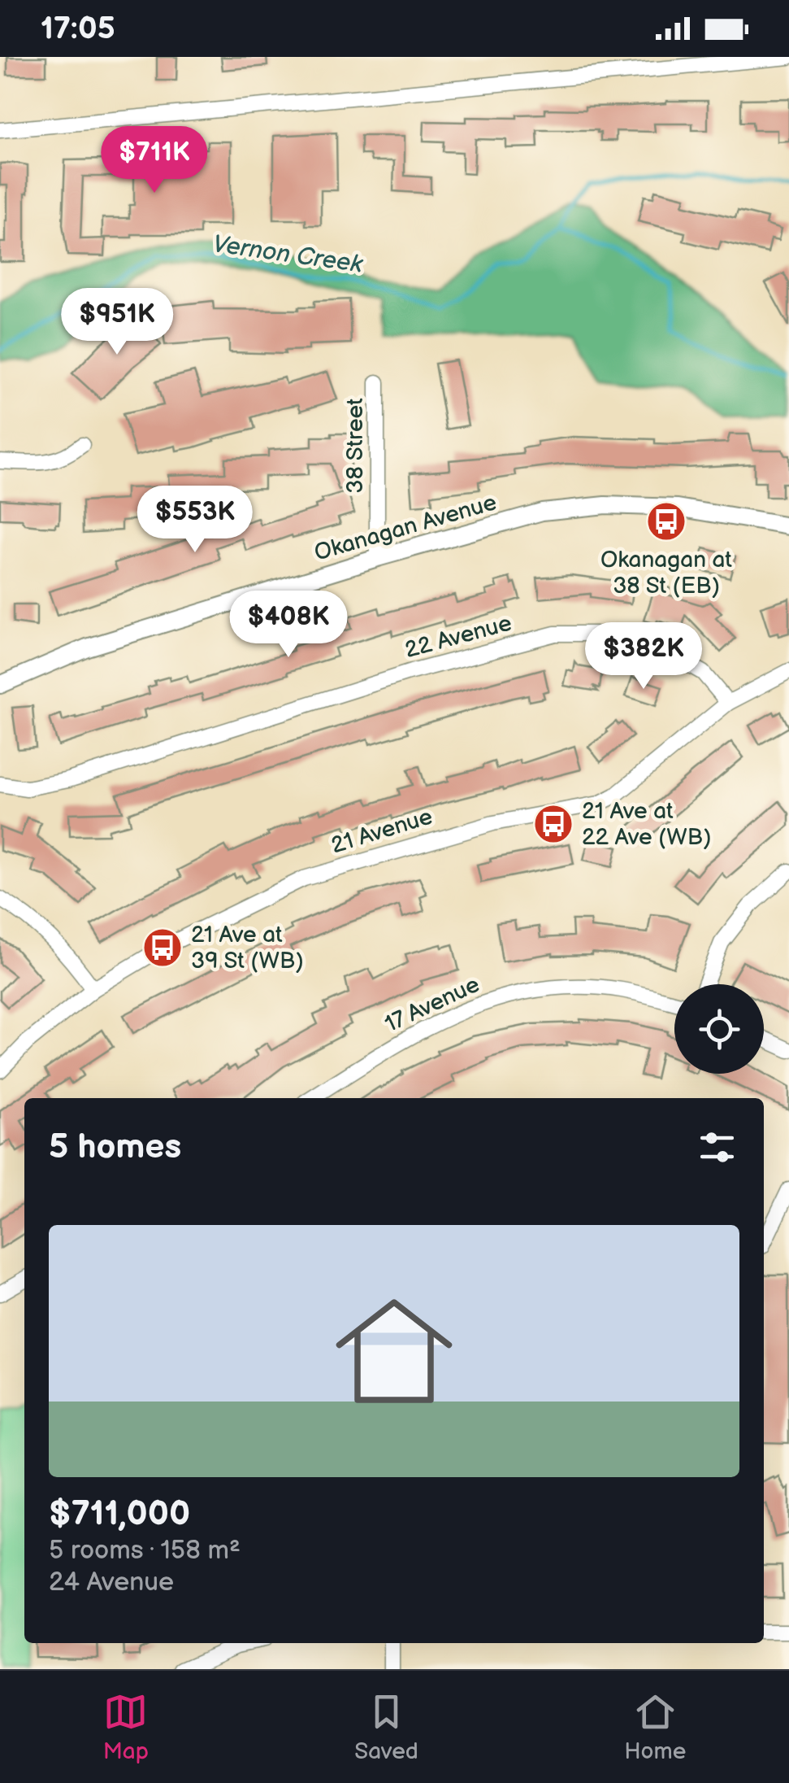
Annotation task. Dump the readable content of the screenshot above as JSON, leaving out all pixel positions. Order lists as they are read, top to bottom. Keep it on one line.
{"streets":{"street":["38 Street","Okanagan Avenue","22 Avenue","21 Avenue","17 Avenue"]},"crossings":[["38 Street","Okanagan Avenue"],["22 Avenue","21 Avenue"]],"water":["Vernon Creek"],"places":{"bus stop":["Okanagan at 38 St (EB)","21 Ave at 22 Ave (WB)","21 Ave at 39 St (WB)"]},"page":{"status":"17:05","price":["$711K","$951K","$553K","$408K","$382K"],"heading":"5 homes","list":[{"name":"$711,000","note":"5 rooms · 158 m² · 24 Avenue"}],"tabs":["Map","Saved","Home"]}}
